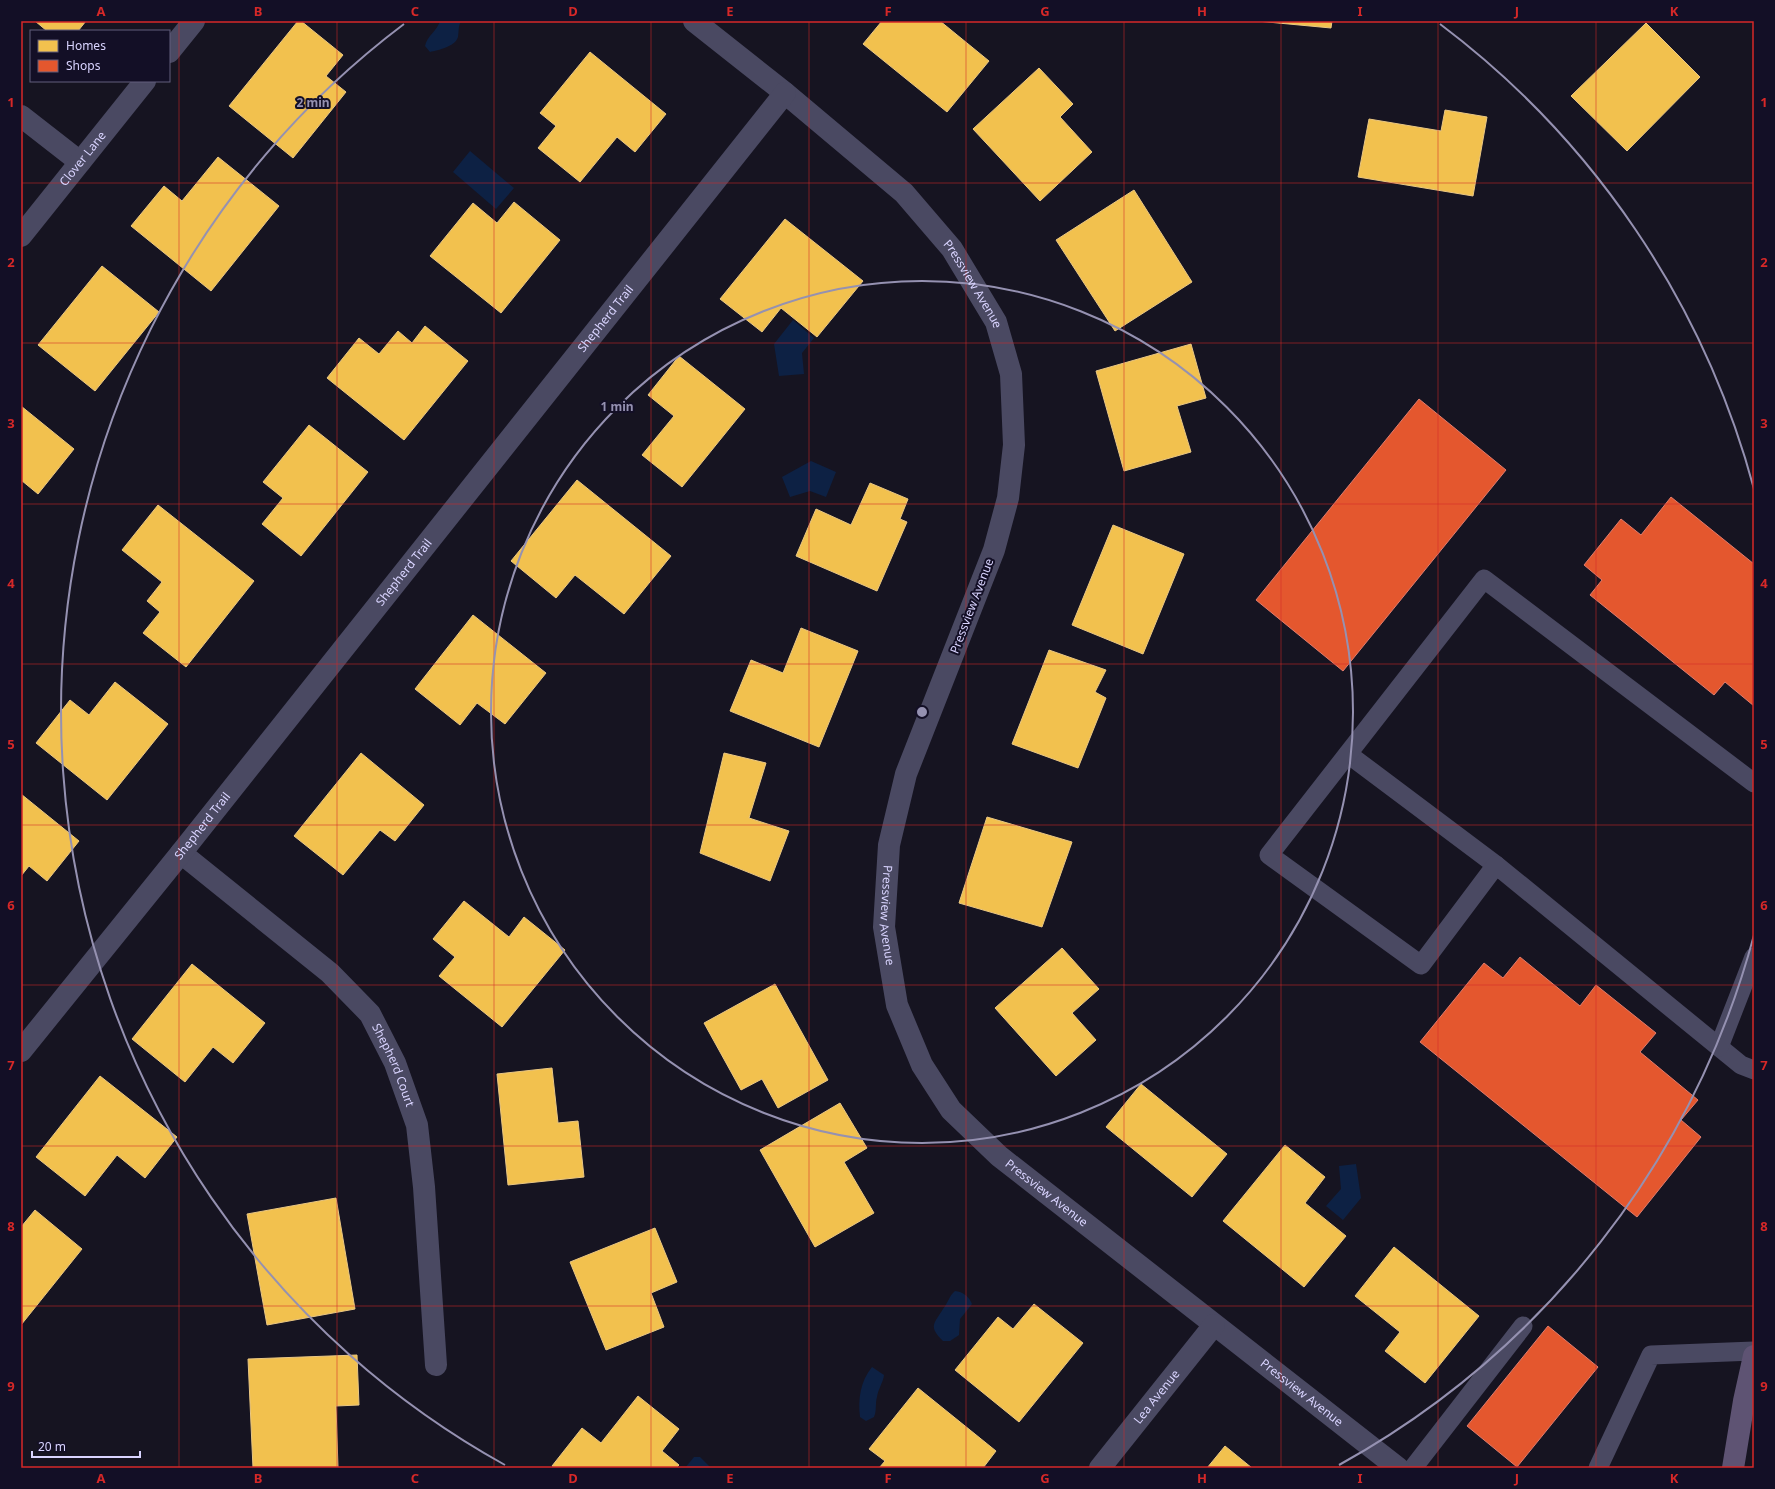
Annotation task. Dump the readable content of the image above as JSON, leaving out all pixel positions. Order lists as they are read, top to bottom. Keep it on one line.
{"streets":{"street":["Clover Lane","Pressview Avenue","Shepherd Trail","Shepherd Court","Lea Avenue"]},"crossings":[["Pressview Avenue","Shepherd Trail"],["Pressview Avenue","Lea Avenue"],["Shepherd Trail","Shepherd Court"]],"legend":["Homes","Shops"],"scale_bar":"20 m","grid":{"columns":["A","B","C","D","E","F","G","H","I","J","K"],"rows":["1","2","3","4","5","6","7","8","9"]},"rings":["2 min","1 min"]}
